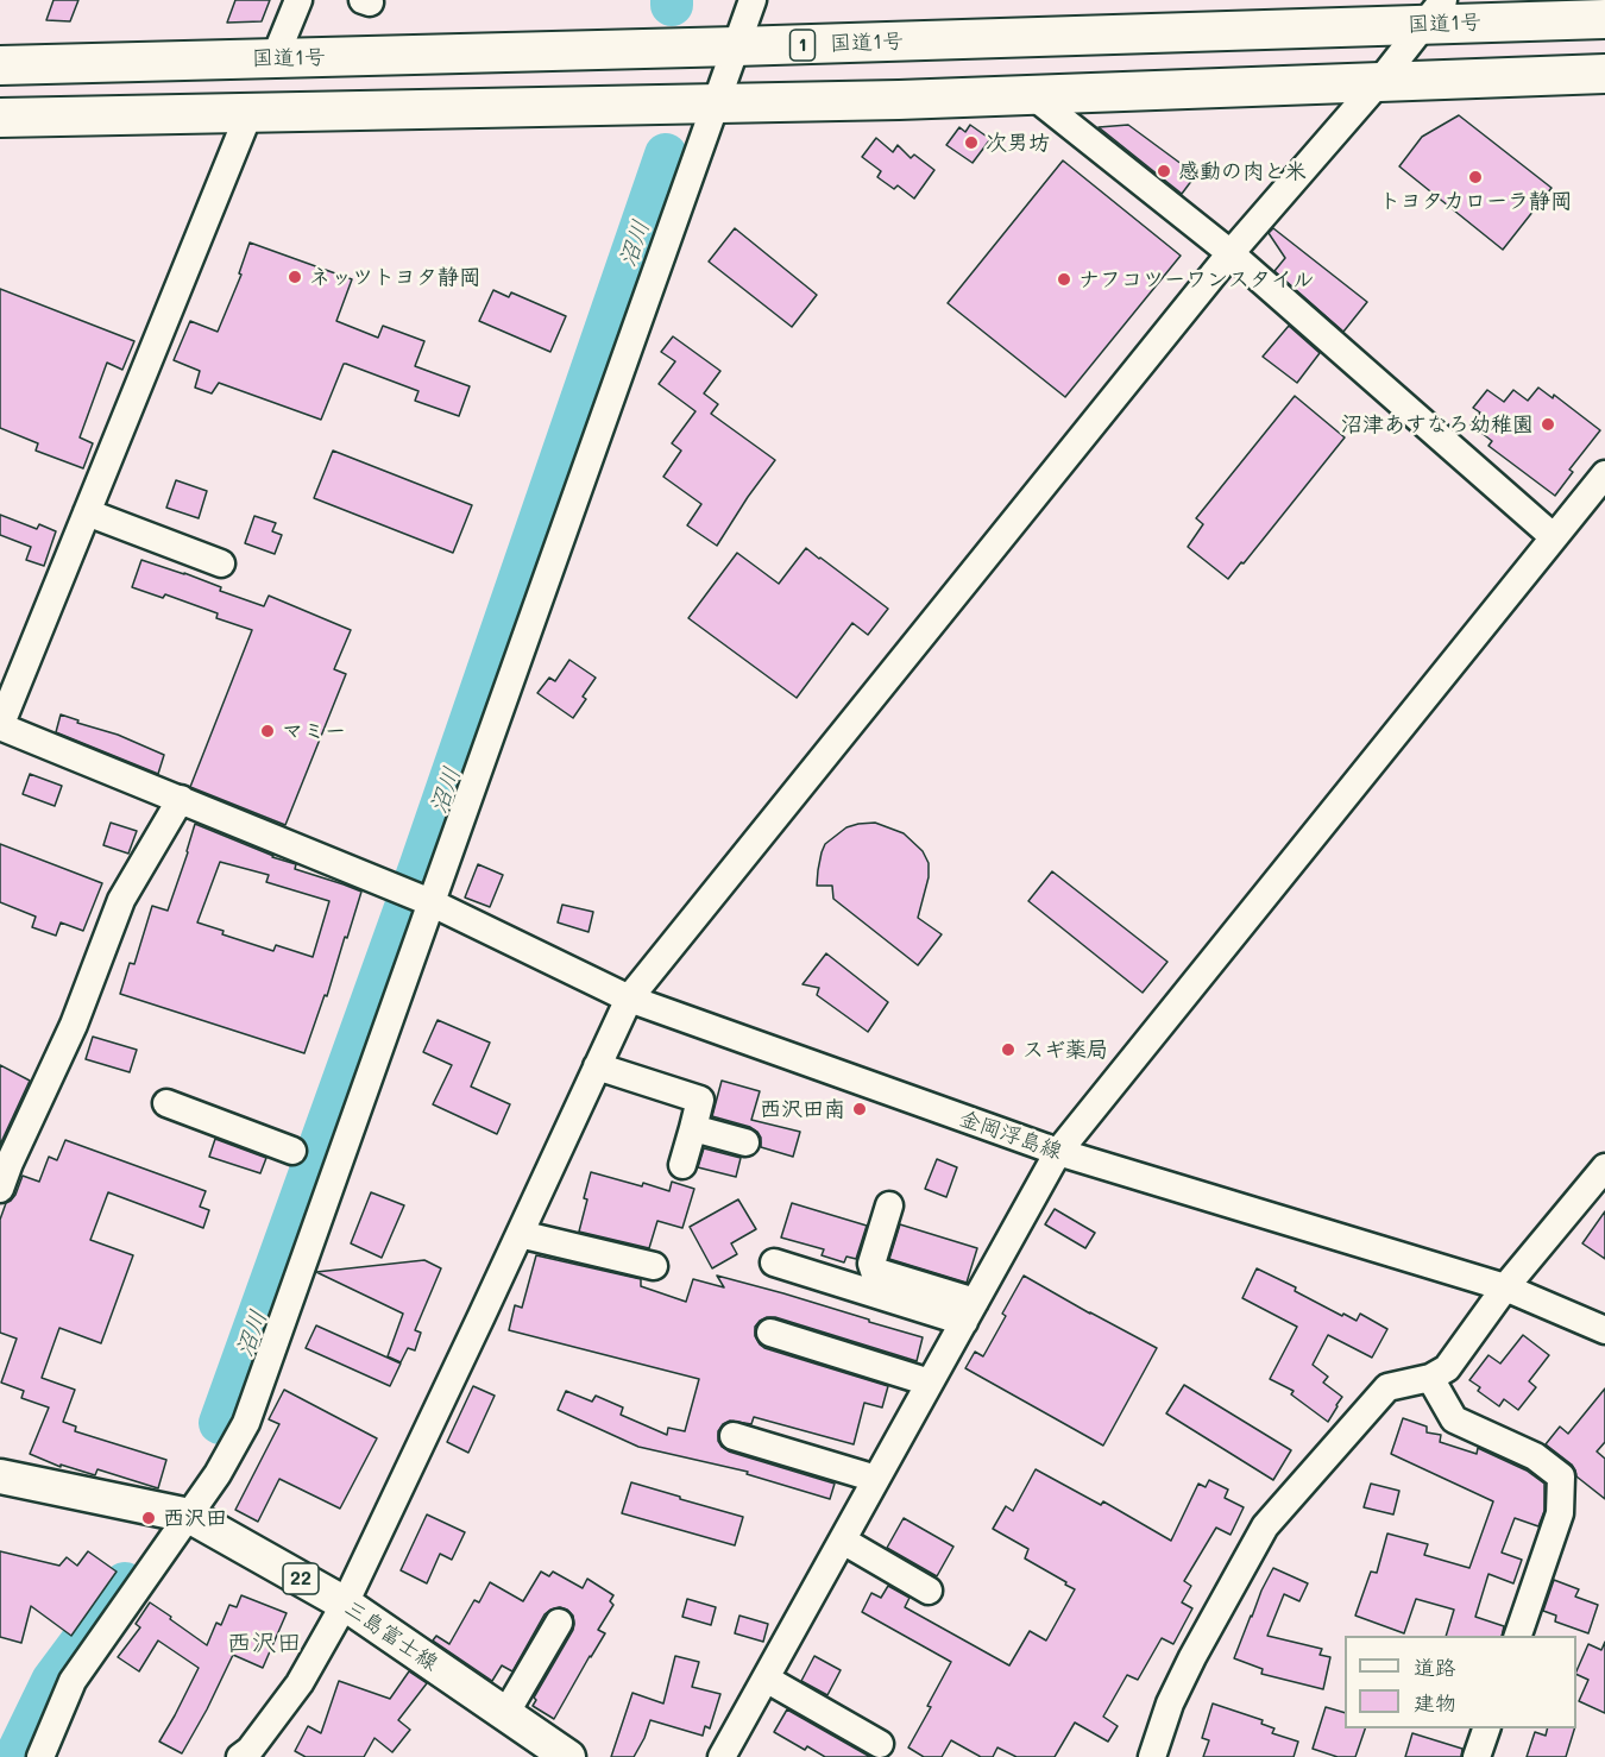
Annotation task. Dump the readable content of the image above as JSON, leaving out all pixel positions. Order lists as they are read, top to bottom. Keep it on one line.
{"streets":{"highway":["国道1号","1"],"main road":["22","三島富士線"],"street":["金岡浮島線"]},"districts":["西沢田"],"water":["沼川"],"places":["次男坊","感動の肉と米","トヨタカローラ静岡","ネッツトヨタ静岡","ナフコツーワンスタイル","沼津あすなろ幼稚園","マミー","スギ薬局","西沢田南","西沢田"],"legend":["道路","建物"]}
